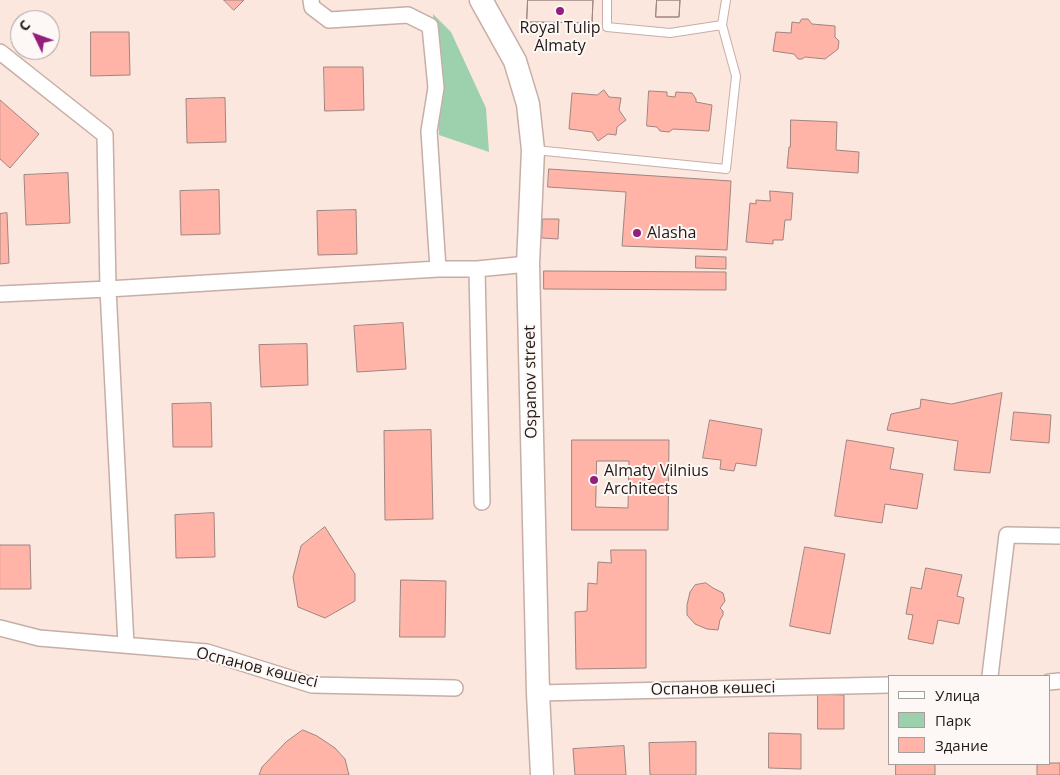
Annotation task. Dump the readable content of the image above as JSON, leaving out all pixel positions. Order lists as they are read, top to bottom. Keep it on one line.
{"streets":{"street":["Ospanov street","Оспанов көшесі"]},"crossings":[["Ospanov street","Оспанов көшесі"]],"places":["Royal Tulip Almaty","Alasha","Almaty Vilnius Architects"],"legend":["Улица","Парк","Здание"],"north":"top left"}
